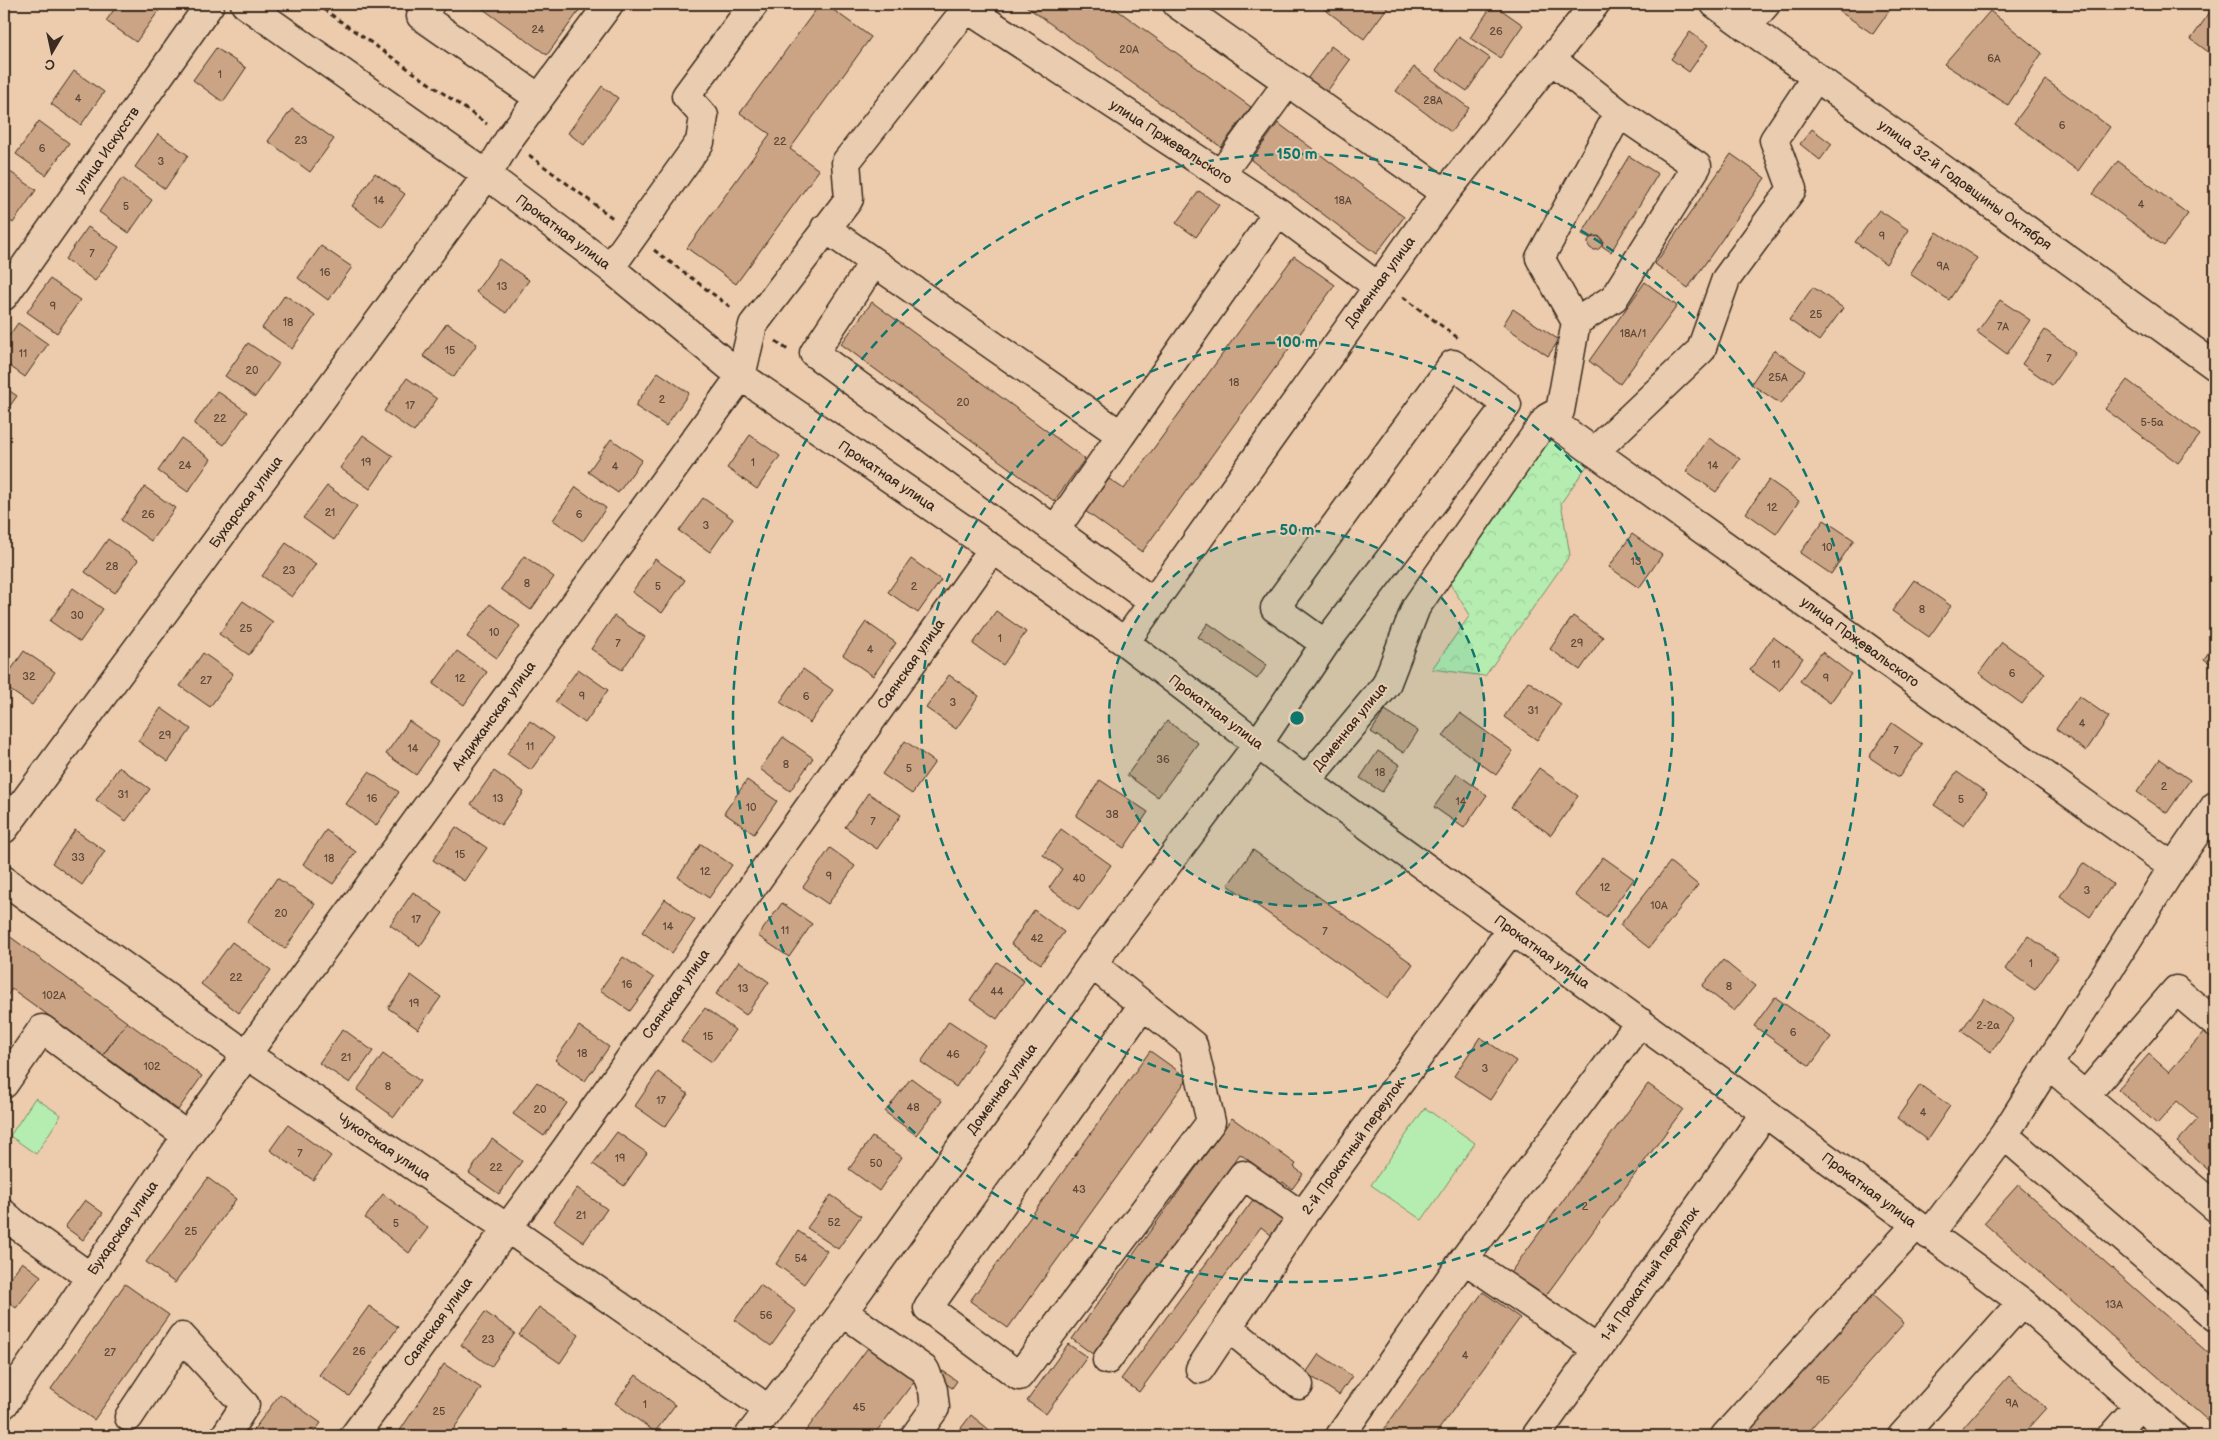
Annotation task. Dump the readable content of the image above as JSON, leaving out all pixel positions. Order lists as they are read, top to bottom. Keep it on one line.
{"streets":{"street":["улица Пржевальского","улица Искусств","улица 32-й Годовщины Октября","Прокатная улица","Доменная улица","Бухарская улица","Саянская улица","Андижанская улица","Чукотская улица","2-й Прокатный переулок","1-й Прокатный переулок"]},"crossings":[["улица Пржевальского","Доменная улица"],["Прокатная улица","Доменная улица"],["Прокатная улица","Бухарская улица"],["Прокатная улица","Саянская улица"],["Прокатная улица","Андижанская улица"],["Прокатная улица","2-й Прокатный переулок"],["Прокатная улица","1-й Прокатный переулок"],["Доменная улица","Чукотская улица"],["Бухарская улица","Андижанская улица"],["Бухарская улица","Чукотская улица"],["Саянская улица","Чукотская улица"],["Андижанская улица","Чукотская улица"]],"house_numbers":["24","26","20А","6А","1","4","28А","6","23","22","6","3","14","18А","4","5","9","7","9А","16","13","9","25","18","7А","18А/1","15","11","7","20","25А","18","2","20","17","22","5-5а","19","1","24","14","4","12","21","26","6","3","10","13","28","23","8","5","2","8","30","25","10","1","7","29","4","11","6","32","12","9","27","9","6","3","31","4","29","11","14","7","36","8","5","18","2","31","16","13","5","14","10","38","7","15","33","18","12","9","40","12","3","10А","20","17","14","11","7","42","1","22","16","8","13","44","102А","19","2-2а","6","15","18","46","21","102","3","8","17","48","20","4","7","19","50","22","43","2","21","52","5","25","54","13А","56","23","26","27","4","9Б","9А","1","45","25"],"north":"bottom","rings":["150 m","100 m","50 m"]}
